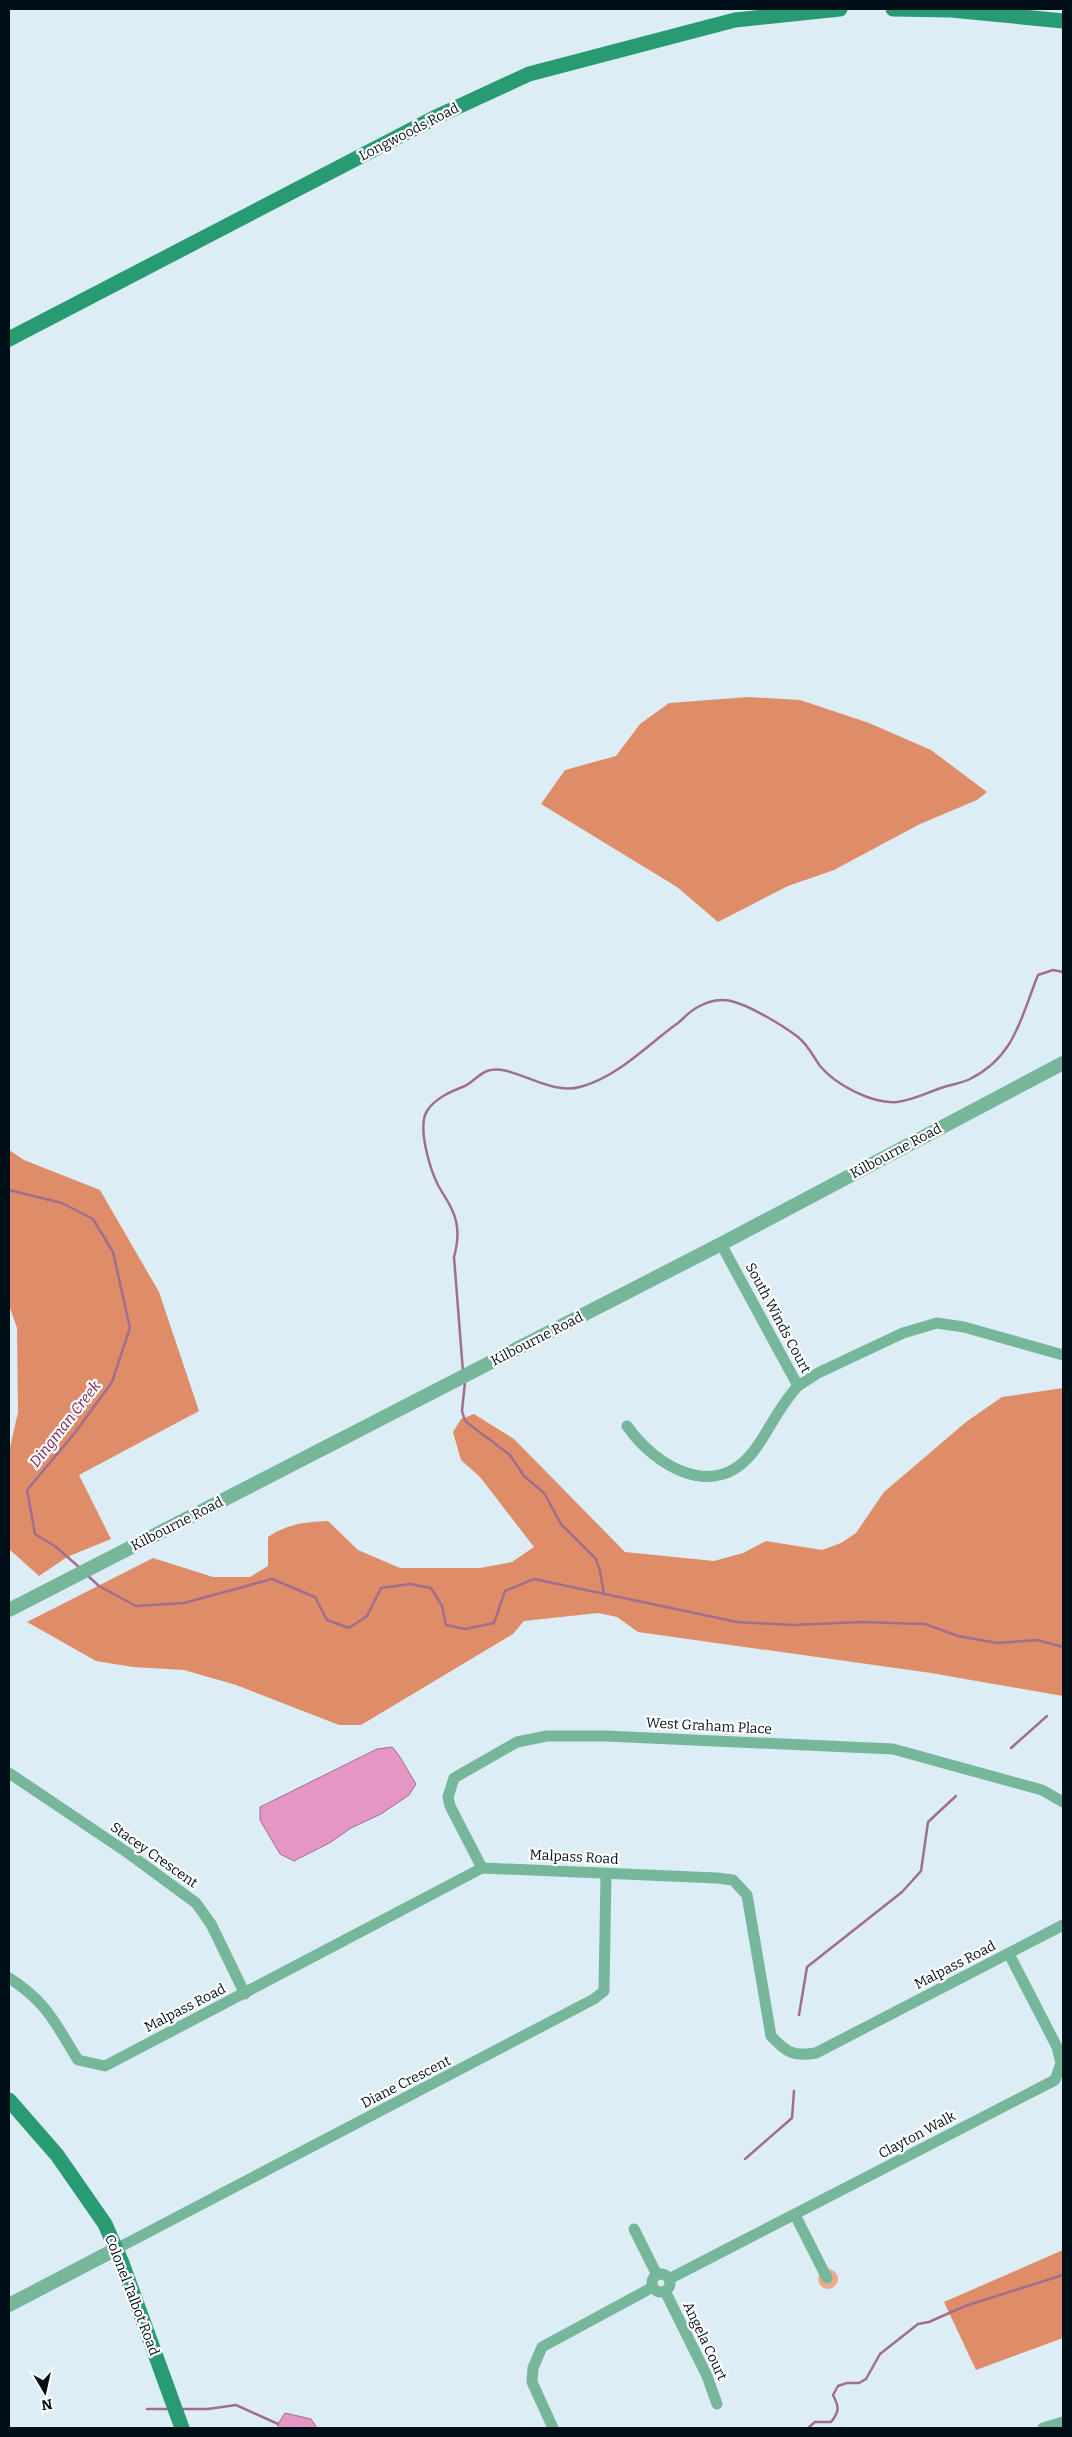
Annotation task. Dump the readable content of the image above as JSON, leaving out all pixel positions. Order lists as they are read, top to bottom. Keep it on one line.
{"streets":{"main road":["Longwoods Road","Colonel Talbot Road"],"street":["Kilbourne Road","South Winds Court","West Graham Place","Stacey Crescent","Malpass Road","Diane Crescent","Clayton Walk","Angela Court"]},"crossings":[["Kilbourne Road","South Winds Court"],["West Graham Place","Malpass Road"],["Stacey Crescent","Malpass Road"],["Malpass Road","Diane Crescent"],["Malpass Road","Clayton Walk"],["Diane Crescent","Colonel Talbot Road"],["Clayton Walk","Angela Court"]],"water":["Dingman Creek"],"north":"bottom"}
